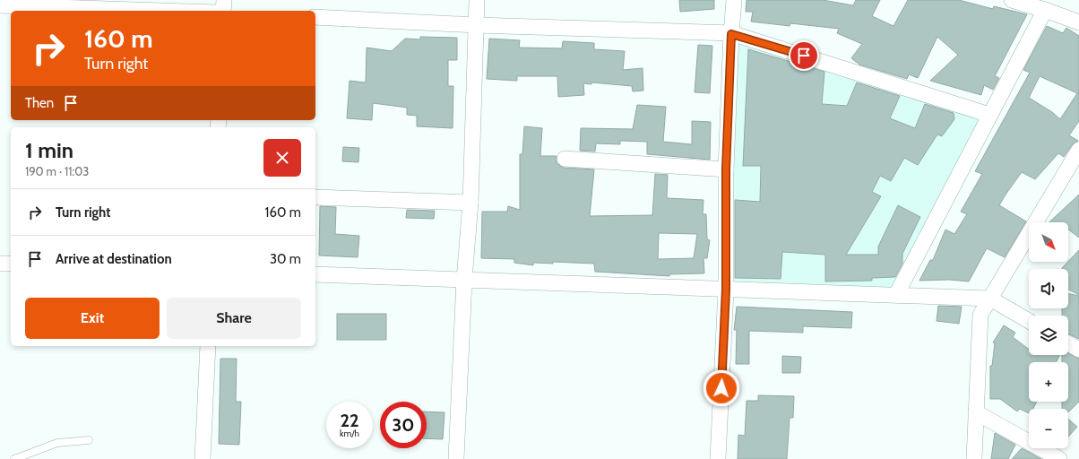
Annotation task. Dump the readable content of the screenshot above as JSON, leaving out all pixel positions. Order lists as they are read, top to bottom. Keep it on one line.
{"north":"bottom right","page":{"turn":["160 m","Turn right"],"then":"Then","heading":["1 min","190 m · 11:03"],"list":[{"name":"Turn right","value":"160 m"},{"name":"Arrive at destination","value":"30 m"}],"map_buttons":["+","−"],"buttons":["Exit","Share"],"speed":"22 km/h","limit":"30"}}
